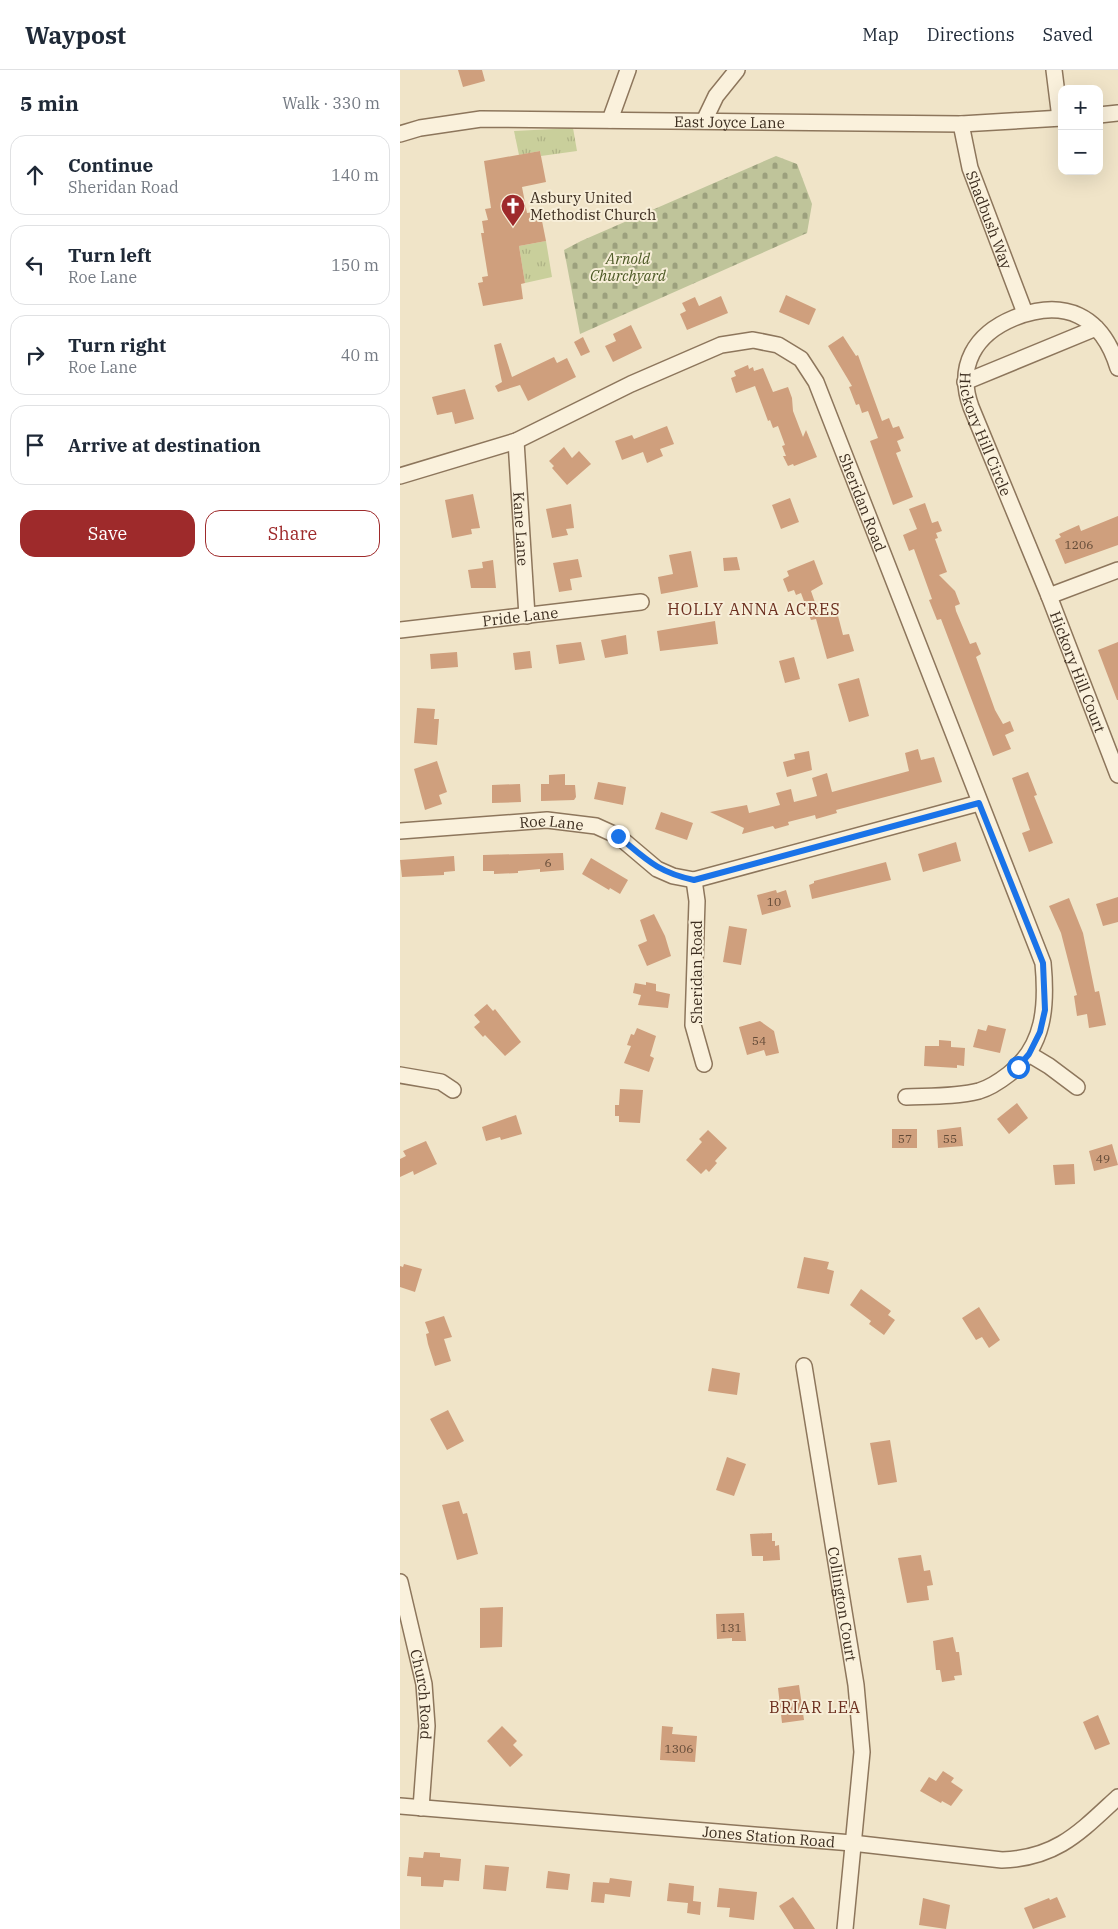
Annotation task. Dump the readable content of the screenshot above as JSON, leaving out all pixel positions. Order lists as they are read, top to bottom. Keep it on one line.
{"streets":{"street":["East Joyce Lane","Shadbush Way","Hickory Hill Circle","Sheridan Road","Kane Lane","Pride Lane","Hickory Hill Court","Roe Lane","Collington Court","Church Road","Jones Station Road"]},"crossings":[["East Joyce Lane","Shadbush Way"],["Shadbush Way","Hickory Hill Circle"],["Hickory Hill Circle","Hickory Hill Court"],["Sheridan Road","Kane Lane"],["Sheridan Road","Roe Lane"],["Kane Lane","Pride Lane"],["Collington Court","Jones Station Road"],["Church Road","Jones Station Road"]],"districts":["HOLLY ANNA ACRES","BRIAR LEA"],"parks":["Arnold Churchyard"],"places":{"church":["Asbury United Methodist Church"]},"house_numbers":["1206","6","10","54","57","55","49","131","1306"],"page":{"header":"Waypost","nav":["Map","Directions","Saved"],"heading":["5 min","Walk · 330 m"],"map_buttons":["+","−"],"list":[["Continue","Sheridan Road","140 m"],["Turn left","Roe Lane","150 m"],["Turn right","Roe Lane","40 m"],"Arrive at destination"],"buttons":["Save","Share"]}}
